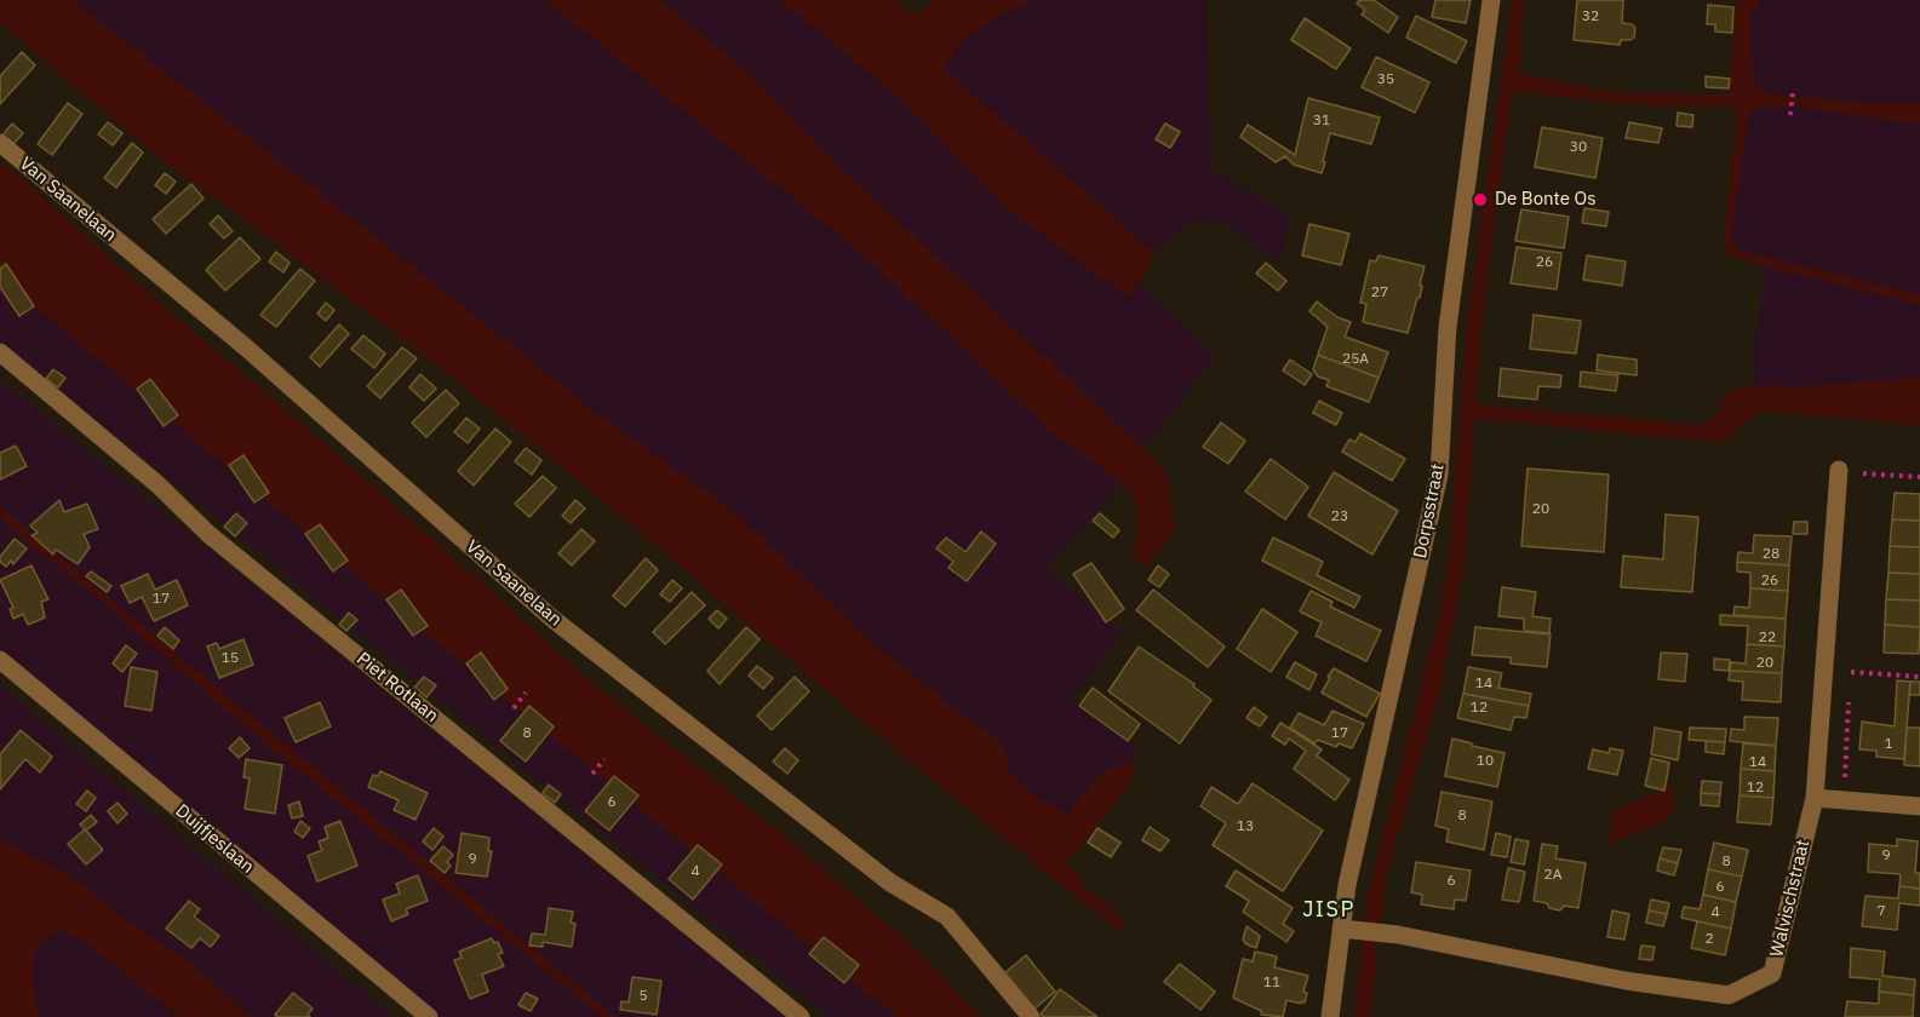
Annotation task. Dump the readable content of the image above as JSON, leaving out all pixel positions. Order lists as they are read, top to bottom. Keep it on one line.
{"streets":{"street":["Van Saanelaan","Dorpsstraat","Piet Rotlaan","Duijfjeslaan","Walvischstraat"]},"crossings":[["Dorpsstraat","Walvischstraat"]],"districts":["JISP"],"places":["De Bonte Os"],"house_numbers":["32","35","31","30","26","27","25A","20","23","28","26","17","22","15","20","14","12","8","17","1","10","14","12","6","8","13","9","9","8","4","2A","6","6","7","4","2","11","5"]}
